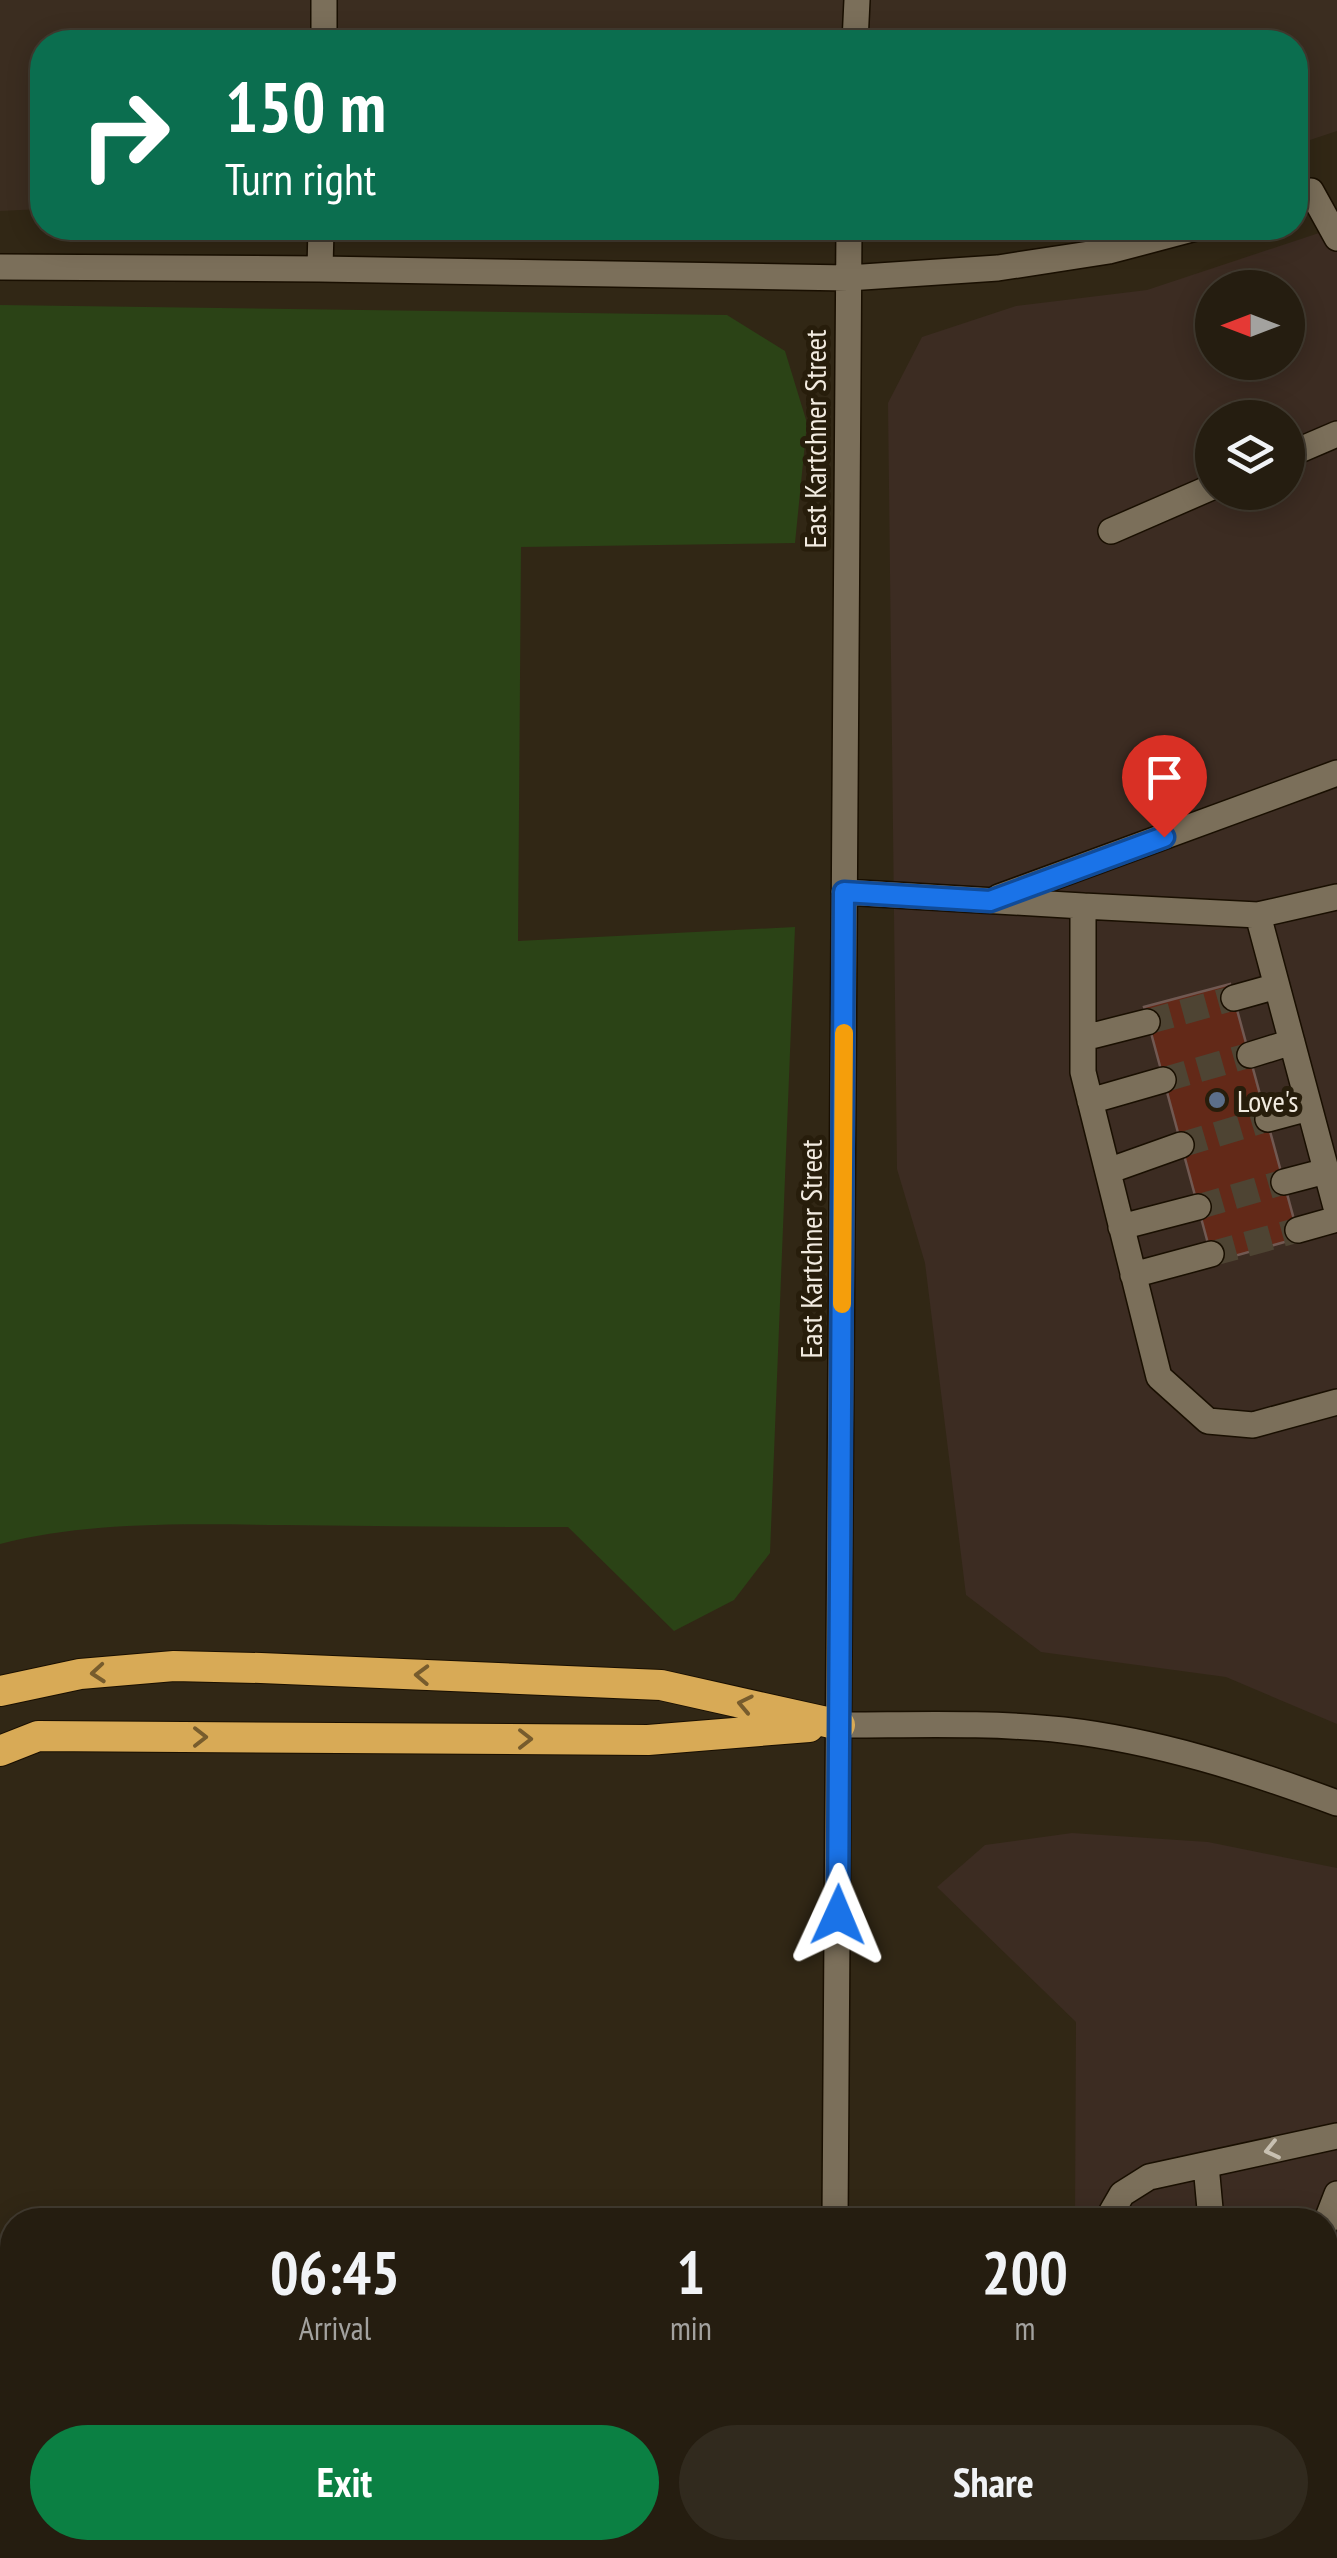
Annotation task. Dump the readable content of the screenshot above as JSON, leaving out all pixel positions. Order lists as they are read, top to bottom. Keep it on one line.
{"streets":{"street":["East Kartchner Street"]},"places":["Love's"],"north":"left","page":{"turn":["150 m","Turn right"],"eta":["06:45","Arrival","1","min","200","m"],"buttons":["Exit","Share"]}}
